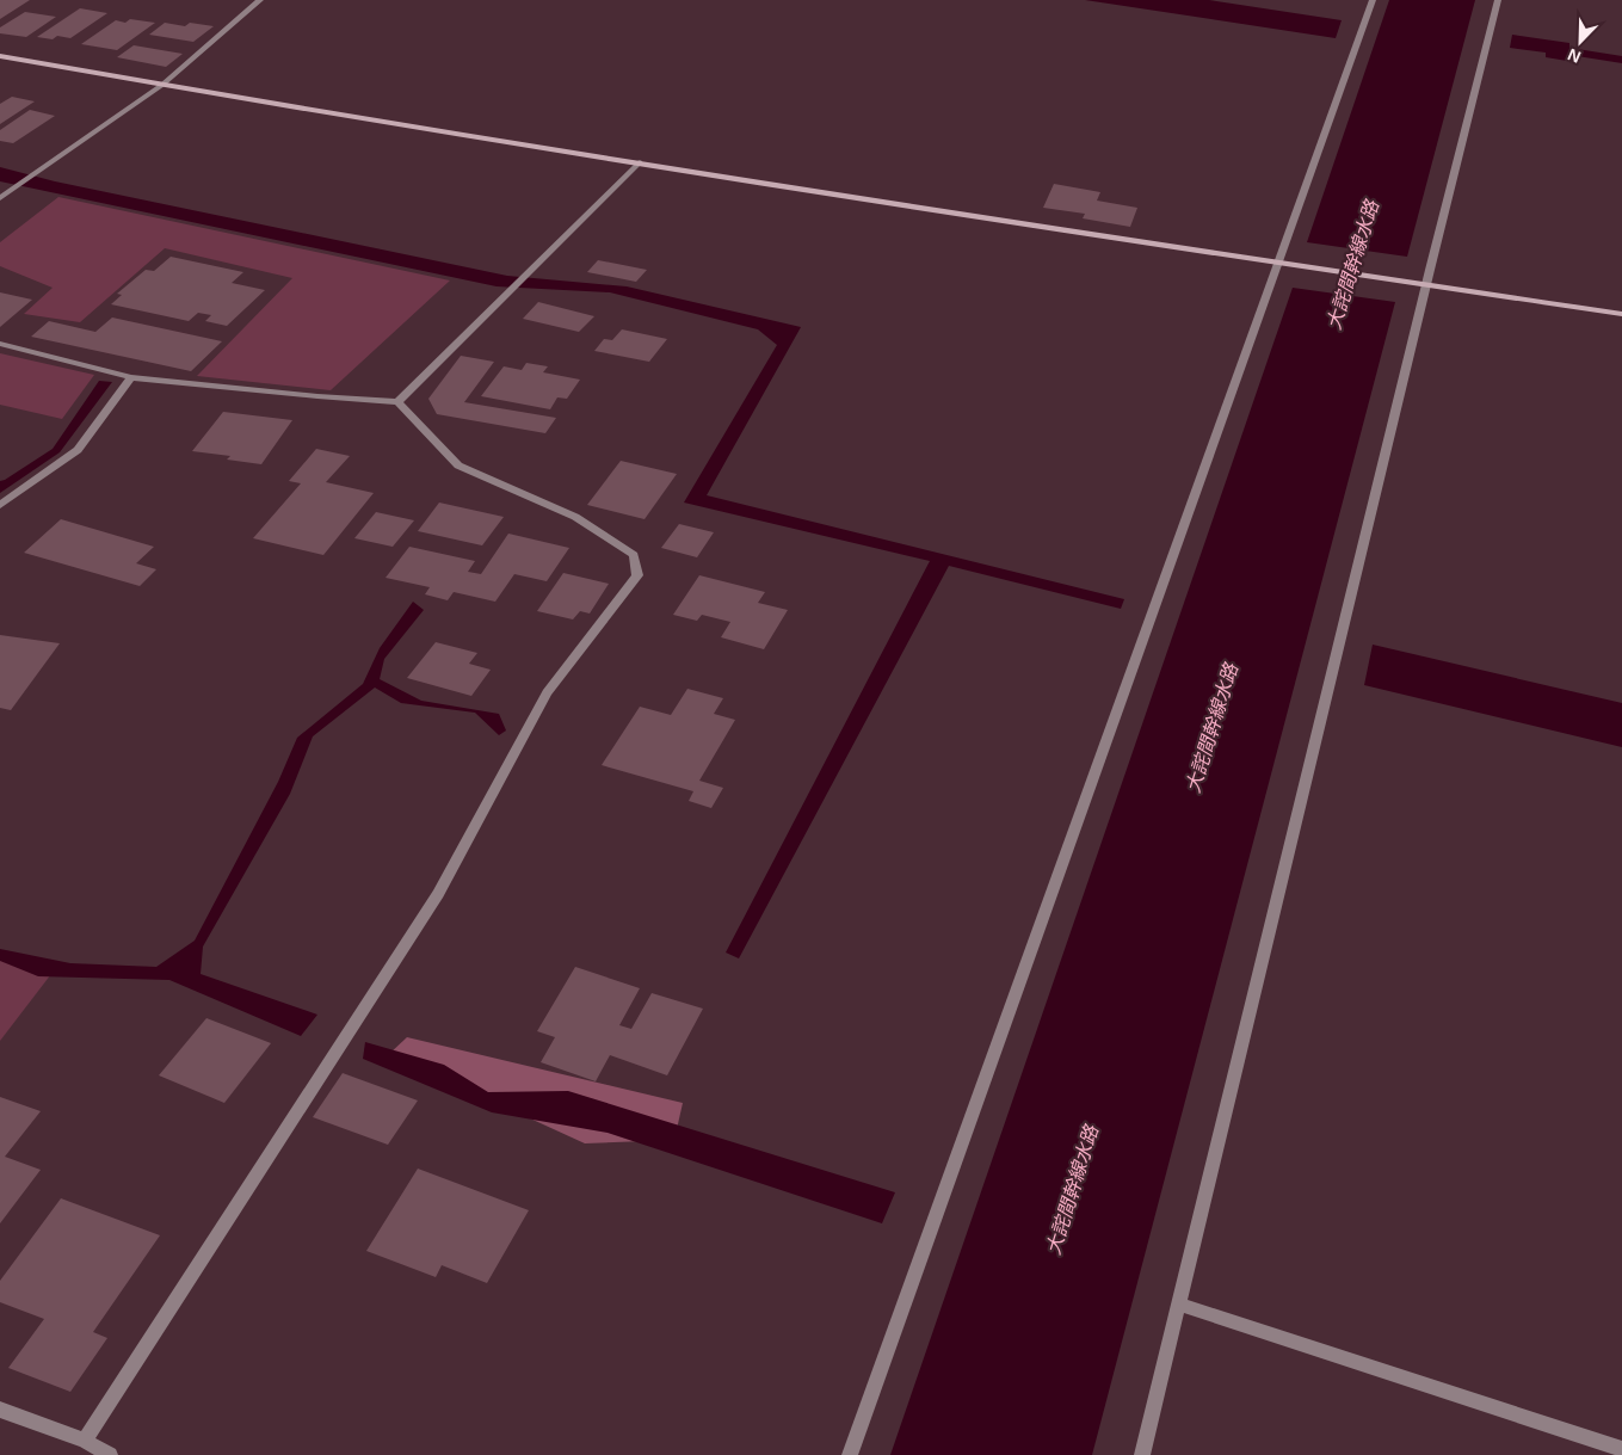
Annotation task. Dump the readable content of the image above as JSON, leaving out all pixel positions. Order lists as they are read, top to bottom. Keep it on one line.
{"water":["大詫間幹線水路"],"north":"bottom left"}
